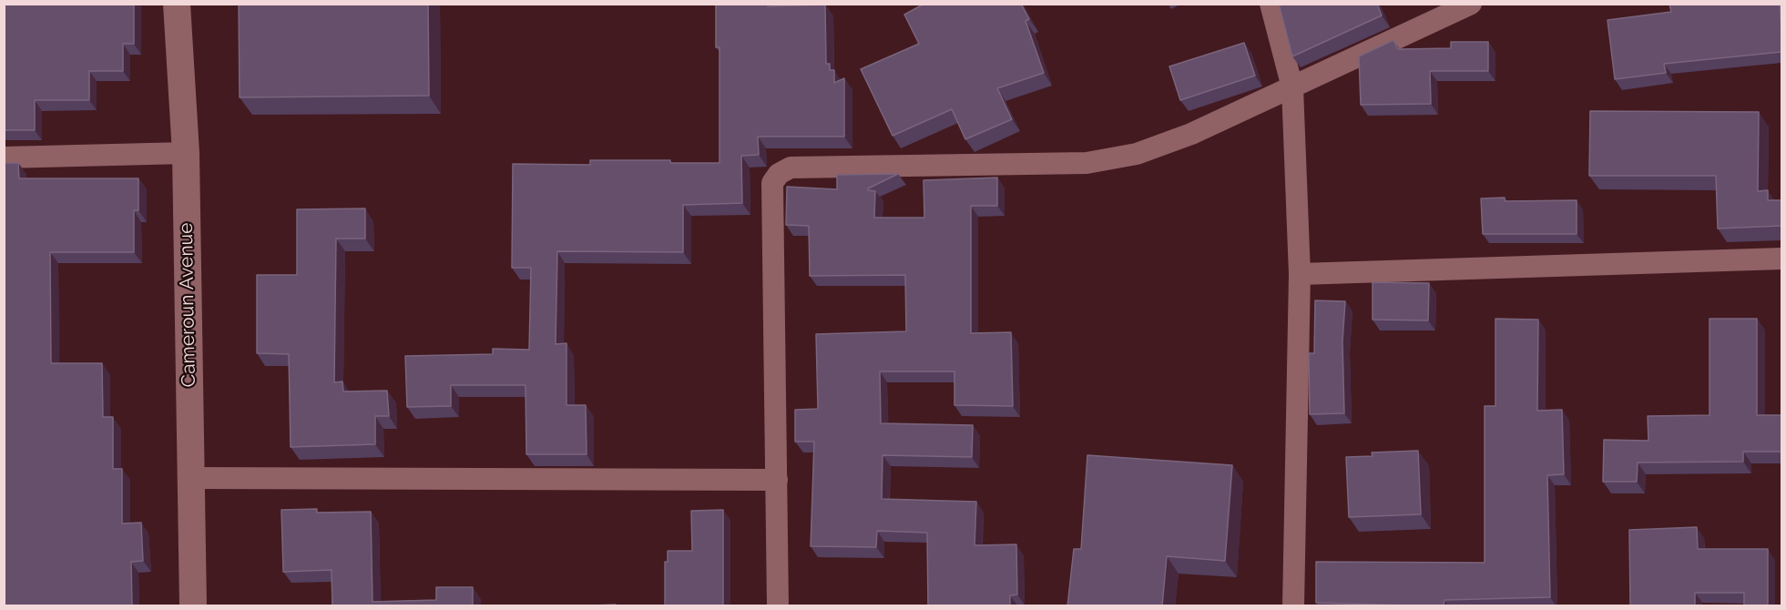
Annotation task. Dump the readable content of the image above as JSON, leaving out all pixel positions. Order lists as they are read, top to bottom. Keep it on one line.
{"streets":{"street":["Cameroun Avenue"]}}
